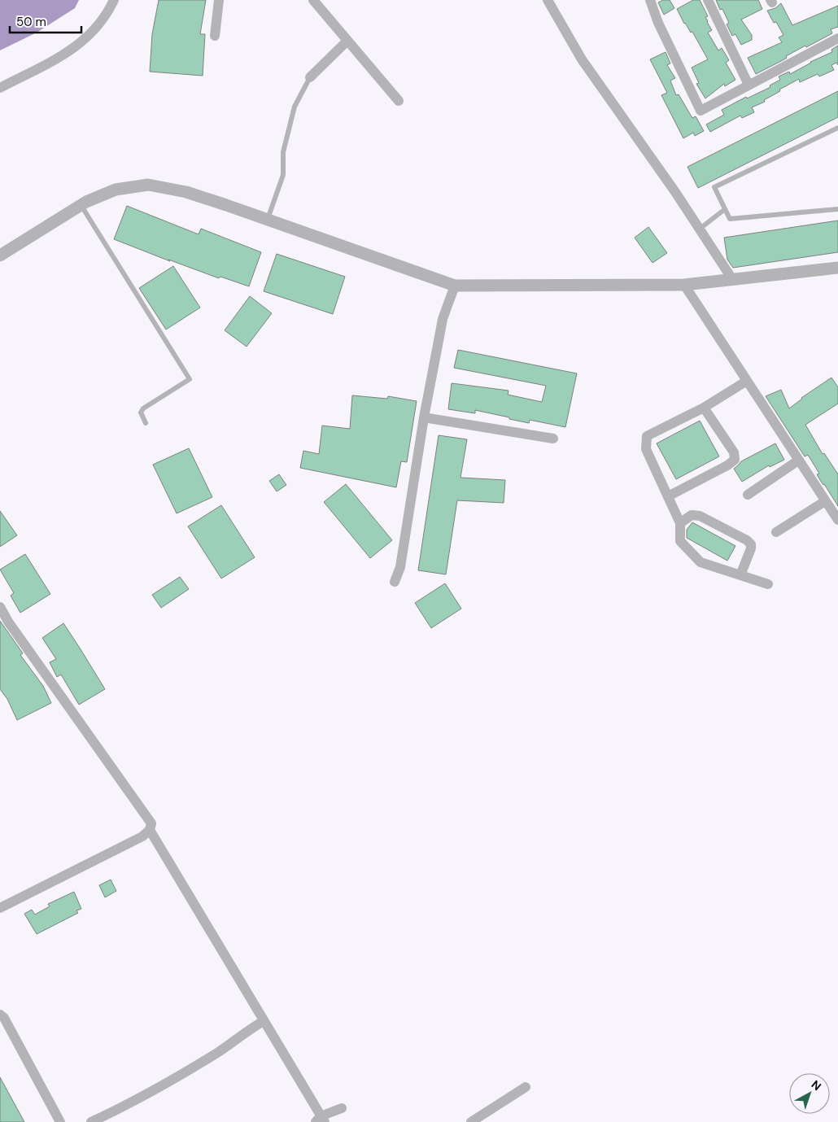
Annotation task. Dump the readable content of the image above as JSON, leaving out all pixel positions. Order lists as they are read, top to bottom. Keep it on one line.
{"scale_bar":"50 m","north":"top right"}
